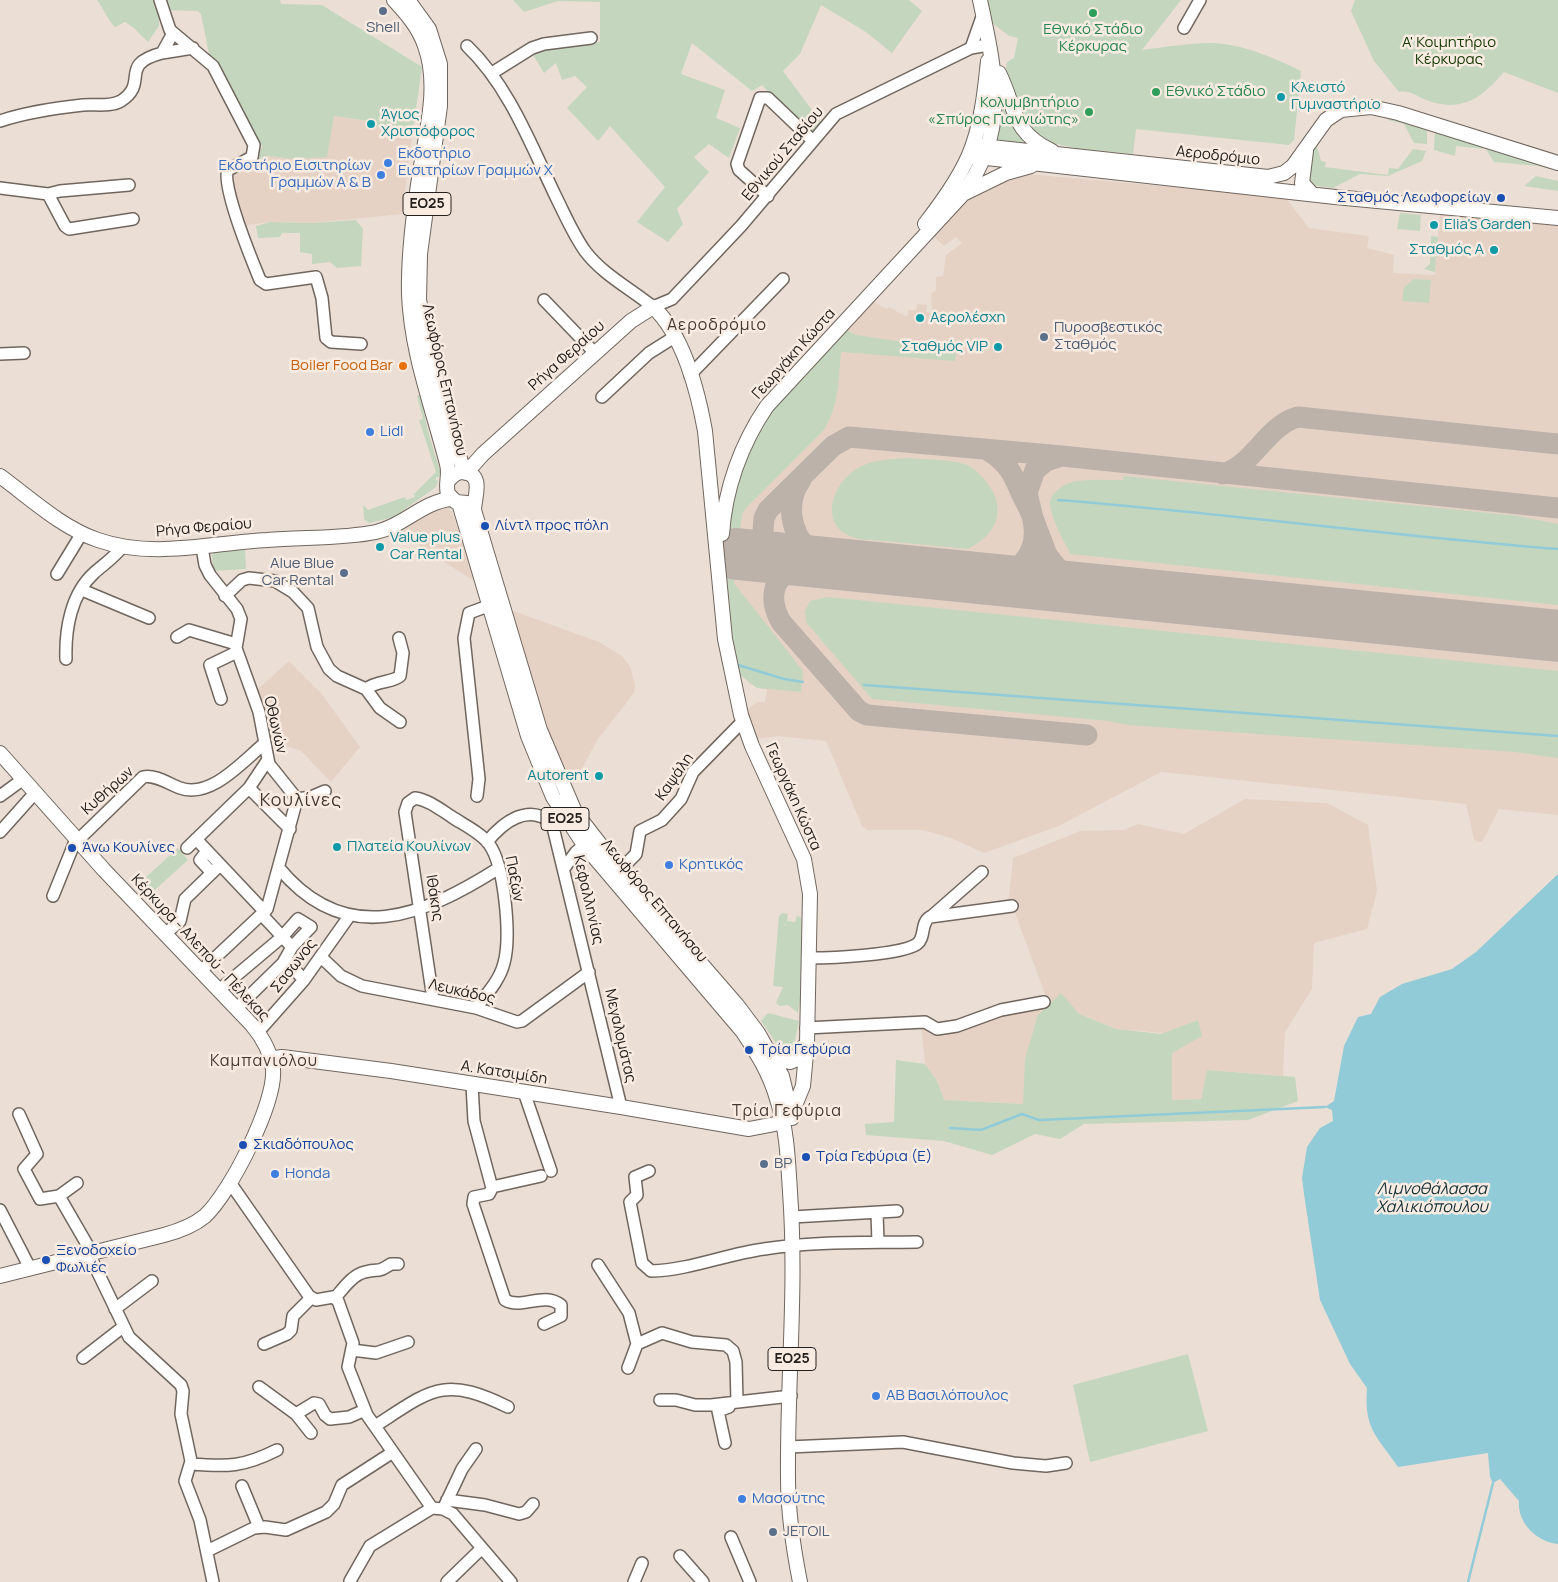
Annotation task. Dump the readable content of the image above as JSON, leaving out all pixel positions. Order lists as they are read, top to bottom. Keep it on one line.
{"streets":{"main road":["Αεροδρόμιο","ΕΟ25","Γεωργάκη Κώστα","Ρήγα Φεραίου","Λεωφόρος Επτανήσου","Κέρκυρα - Αλεπού - Πέλεκας","Α. Κατσιμίδη"],"street":["Εθνικού Σταδίου","Οθωνών","Καψάλη","Κυθήρων","Παξών","Ιθάκης","Κεφαλληνίας","Σασωνος","Λευκάδος","Μεγαλομάτας"]},"crossings":[["Εθνικού Σταδίου","Γεωργάκη Κώστα"],["Εθνικού Σταδίου","Ρήγα Φεραίου"],["Αεροδρόμιο","Γεωργάκη Κώστα"],["ΕΟ25","Γεωργάκη Κώστα"],["ΕΟ25","Λεωφόρος Επτανήσου"],["ΕΟ25","Α. Κατσιμίδη"],["Γεωργάκη Κώστα","Ρήγα Φεραίου"],["Γεωργάκη Κώστα","Λεωφόρος Επτανήσου"],["Γεωργάκη Κώστα","Καψάλη"],["Γεωργάκη Κώστα","Α. Κατσιμίδη"],["Ρήγα Φεραίου","Λεωφόρος Επτανήσου"],["Λεωφόρος Επτανήσου","Καψάλη"],["Λεωφόρος Επτανήσου","Α. Κατσιμίδη"],["Οθωνών","Κυθήρων"],["Κυθήρων","Κέρκυρα - Αλεπού - Πέλεκας"],["Παξών","Ιθάκης"],["Παξών","Κεφαλληνίας"],["Παξών","Λευκάδος"],["Ιθάκης","Λευκάδος"],["Κεφαλληνίας","Λευκάδος"],["Κεφαλληνίας","Μεγαλομάτας"],["Κέρκυρα - Αλεπού - Πέλεκας","Σασωνος"],["Κέρκυρα - Αλεπού - Πέλεκας","Α. Κατσιμίδη"],["Σασωνος","Λευκάδος"],["Λευκάδος","Μεγαλομάτας"],["Μεγαλομάτας","Α. Κατσιμίδη"]],"districts":["Αεροδρόμιο","Κουλίνες","Καμπανιόλου","Τρία Γεφύρια"],"water":["Λιμνοθάλασσα Χαλικιόπουλου"],"parks":["Α' Κοιμητήριο Κέρκυρας"],"places":["Shell","Εθνικό Στάδιο Κέρκυρας","Εθνικό Στάδιο","Κλειστό Γυμναστήριο","Κολυμβητήριο «Σπύρος Γιαννιώτης»","Άγιος Χριστόφορος","Εκδοτήριο Εισιτηρίων Γραμμών Χ","Εκδοτήριο Εισιτηρίων Γραμμών Α & Β","Σταθμός Λεωφορείων","Elia's Garden","Σταθμός Α","Αερολέσχη","Πυροσβεστικός Σταθμός","Σταθμός VIP","Boiler Food Bar","Lidl","Λίντλ προς πόλη","Value plus Car Rental","Alue Blue Car Rental","Autorent","Πλατεία Κουλίνων","Άνω Κουλίνες","Κρητικός","Τρία Γεφύρια","Σκιαδόπουλος","Τρία Γεφύρια (E)","BP","Honda","Ξενοδοχείο Φωλιές","ΑΒ Βασιλόπουλος","Μασούτης","JETOIL"]}
